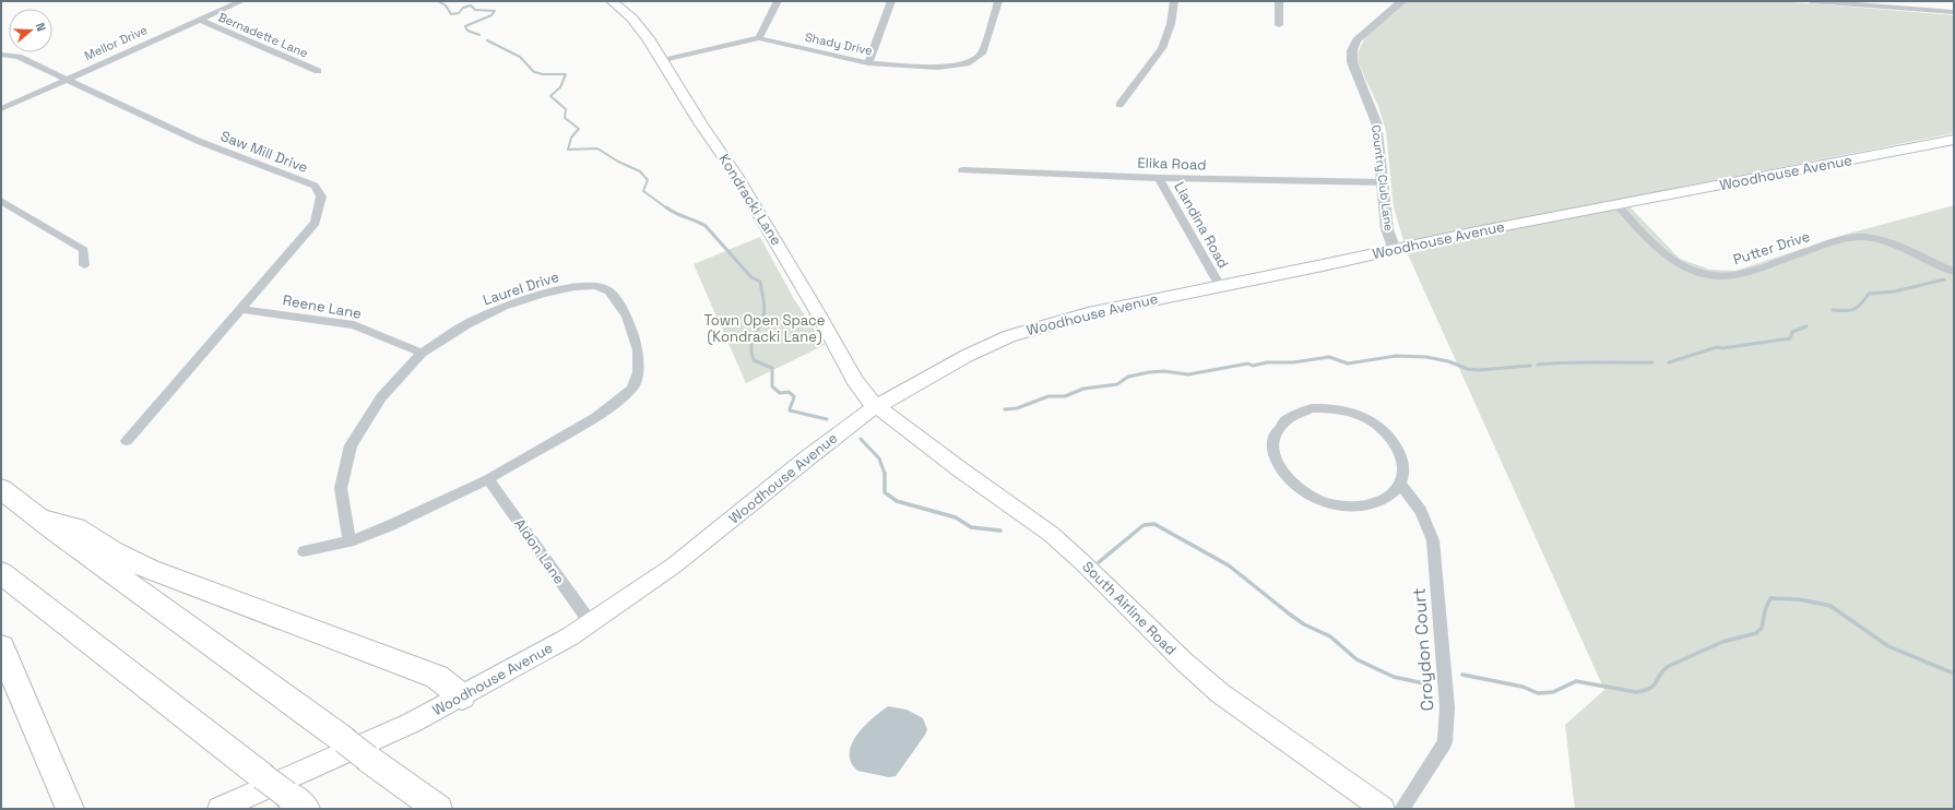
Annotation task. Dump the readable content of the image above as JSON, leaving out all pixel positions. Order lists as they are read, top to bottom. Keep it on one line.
{"streets":{"main road":["Woodhouse Avenue","Kondracki Lane","South Airline Road"],"street":["Bernadette Lane","Mellor Drive","Shady Drive","Saw Mill Drive","Elika Road","Country Club Lane","Liandina Road","Putter Drive","Laurel Drive","Reene Lane","Aldon Lane","Croydon Court"]},"crossings":[["Bernadette Lane","Mellor Drive"],["Mellor Drive","Saw Mill Drive"],["Shady Drive","Kondracki Lane"],["Saw Mill Drive","Reene Lane"],["Elika Road","Country Club Lane"],["Elika Road","Liandina Road"],["Woodhouse Avenue","Country Club Lane"],["Woodhouse Avenue","Kondracki Lane"],["Woodhouse Avenue","Liandina Road"],["Woodhouse Avenue","Putter Drive"],["Woodhouse Avenue","Aldon Lane"],["Woodhouse Avenue","South Airline Road"],["Kondracki Lane","South Airline Road"],["Laurel Drive","Reene Lane"],["Laurel Drive","Aldon Lane"]],"parks":["Town Open Space (Kondracki Lane)"],"north":"right"}
